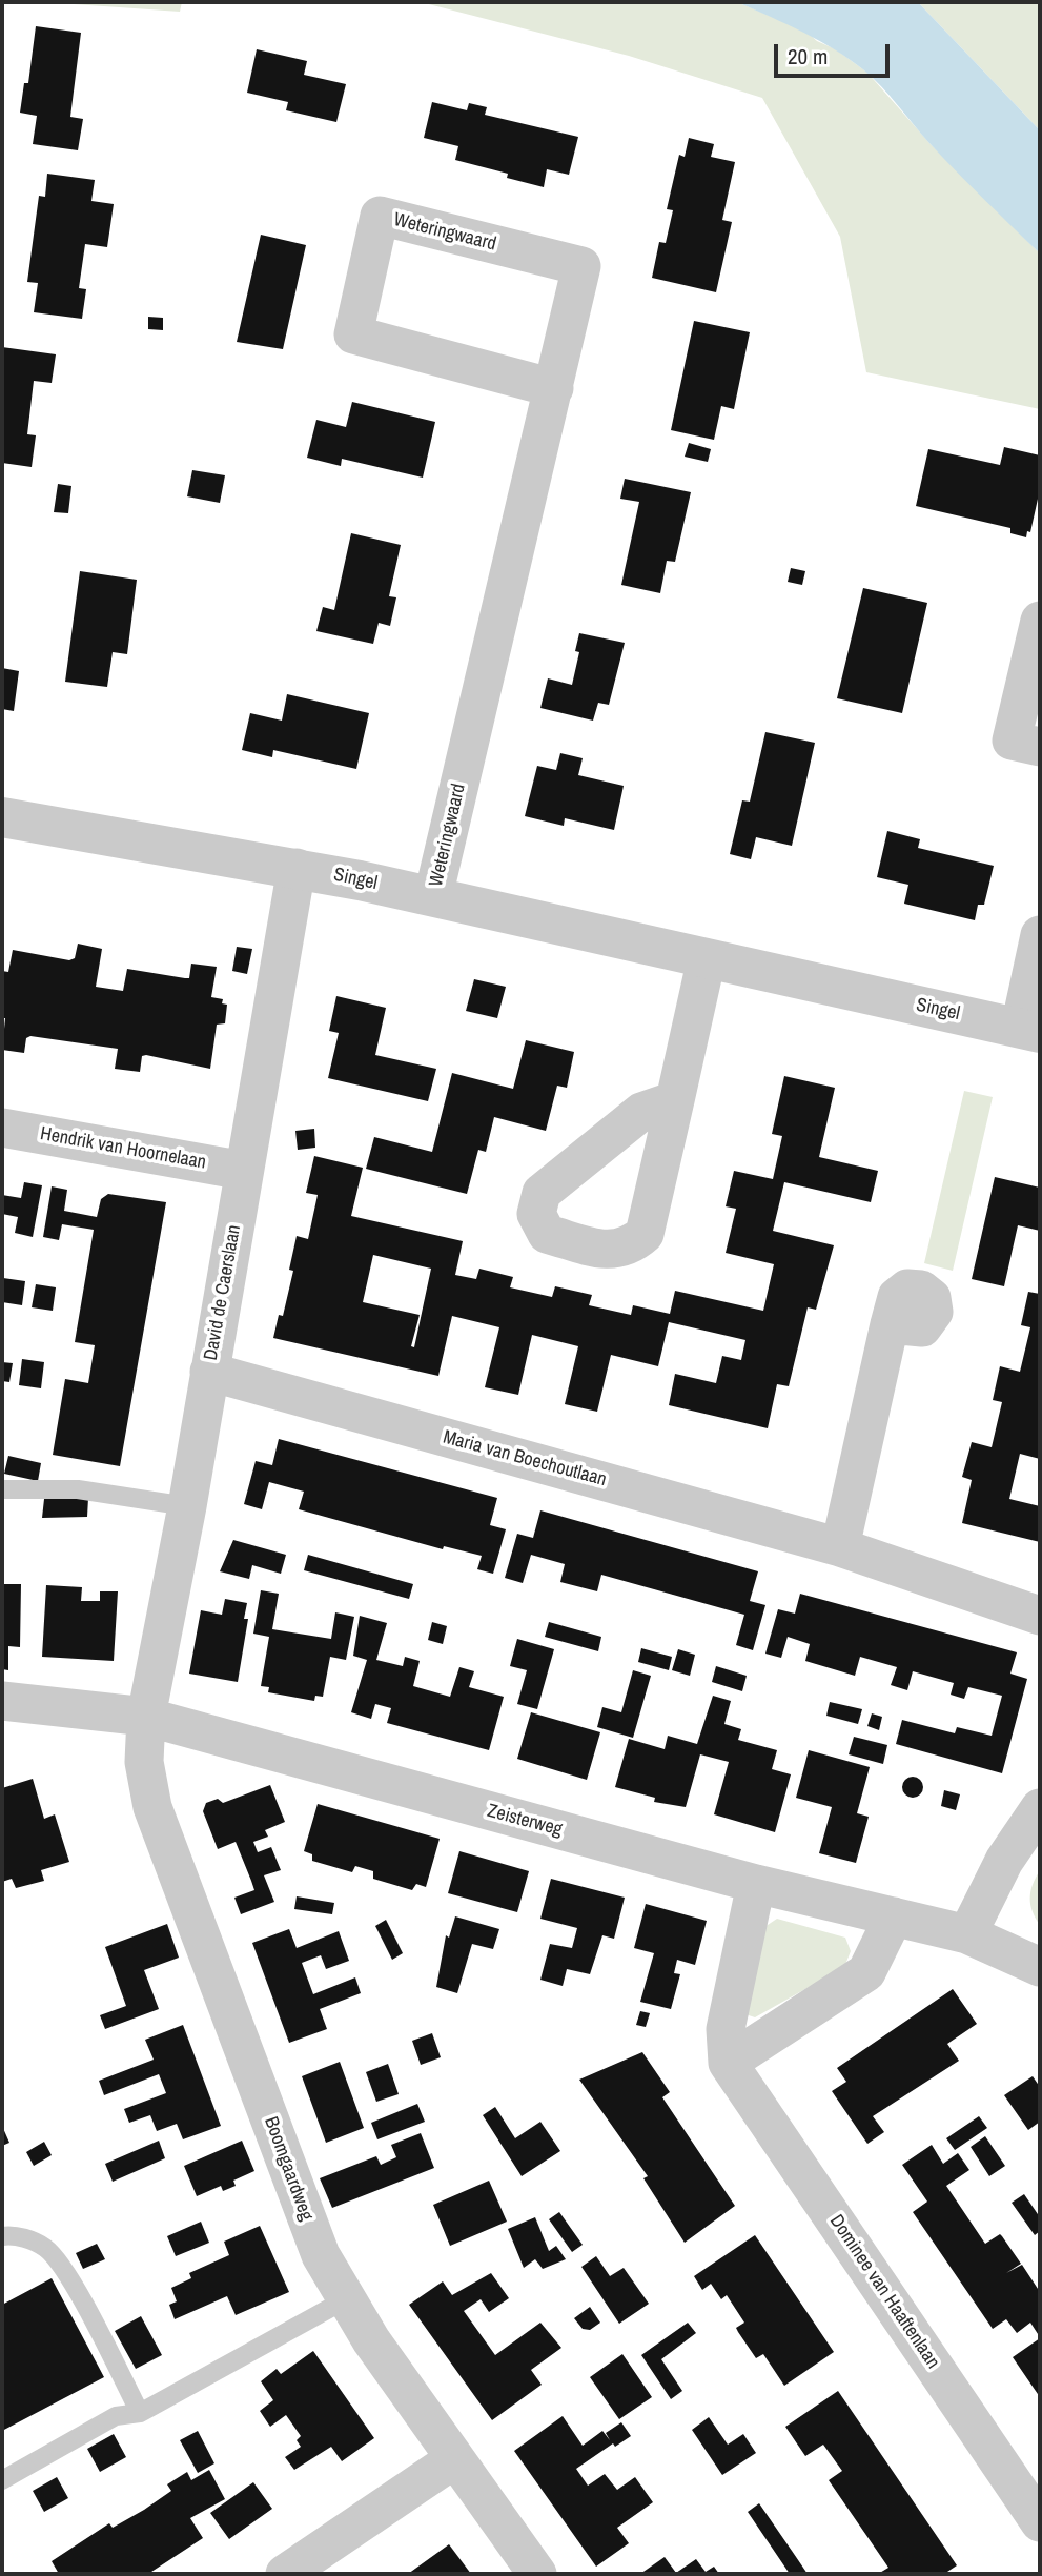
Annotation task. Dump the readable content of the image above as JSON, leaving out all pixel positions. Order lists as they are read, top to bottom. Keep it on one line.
{"streets":{"street":["Weteringwaard","Singel","Hendrik van Hoornelaan","David de Caerslaan","Maria van Boechoutlaan","Zeisterweg","Boomgaardweg","Dominee van Haaftenlaan"]},"crossings":[["Weteringwaard","Singel"],["Singel","David de Caerslaan"],["Hendrik van Hoornelaan","David de Caerslaan"],["David de Caerslaan","Maria van Boechoutlaan"],["David de Caerslaan","Zeisterweg"],["David de Caerslaan","Boomgaardweg"],["Zeisterweg","Boomgaardweg"]],"scale_bar":"20 m"}
